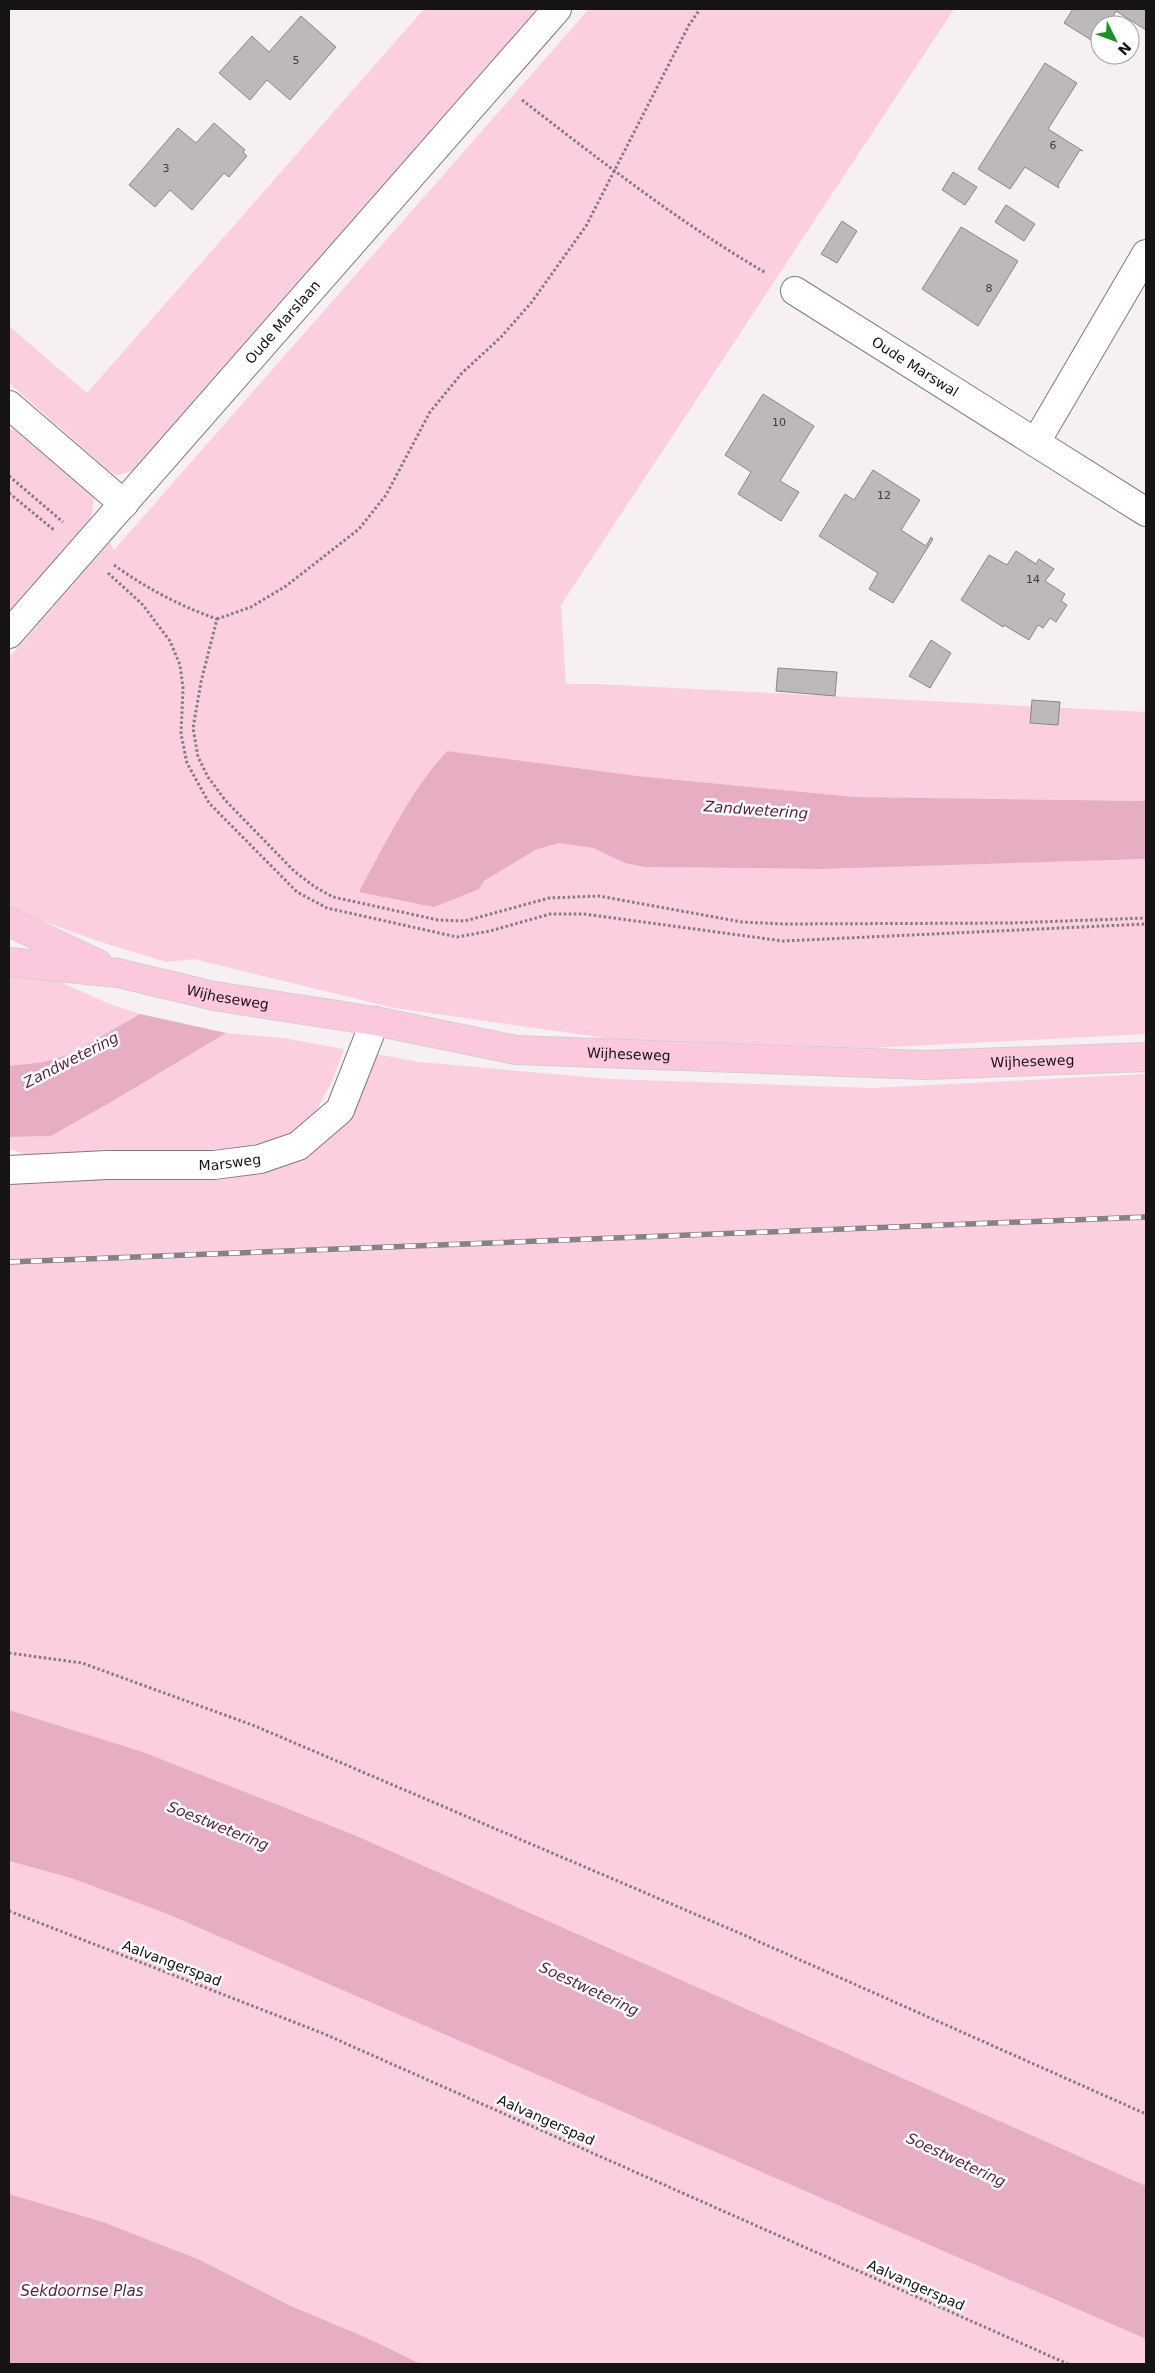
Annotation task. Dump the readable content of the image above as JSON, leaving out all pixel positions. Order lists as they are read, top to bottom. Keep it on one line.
{"streets":{"main road":["Wijheseweg"],"street":["Oude Marslaan","Oude Marswal","Marsweg"],"path":["Aalvangerspad"]},"crossings":[["Wijheseweg","Marsweg"]],"water":["Zandwetering","Soestwetering","Sekdoornse Plas"],"house_numbers":["5","6","3","8","10","12","14"],"north":"bottom right"}
